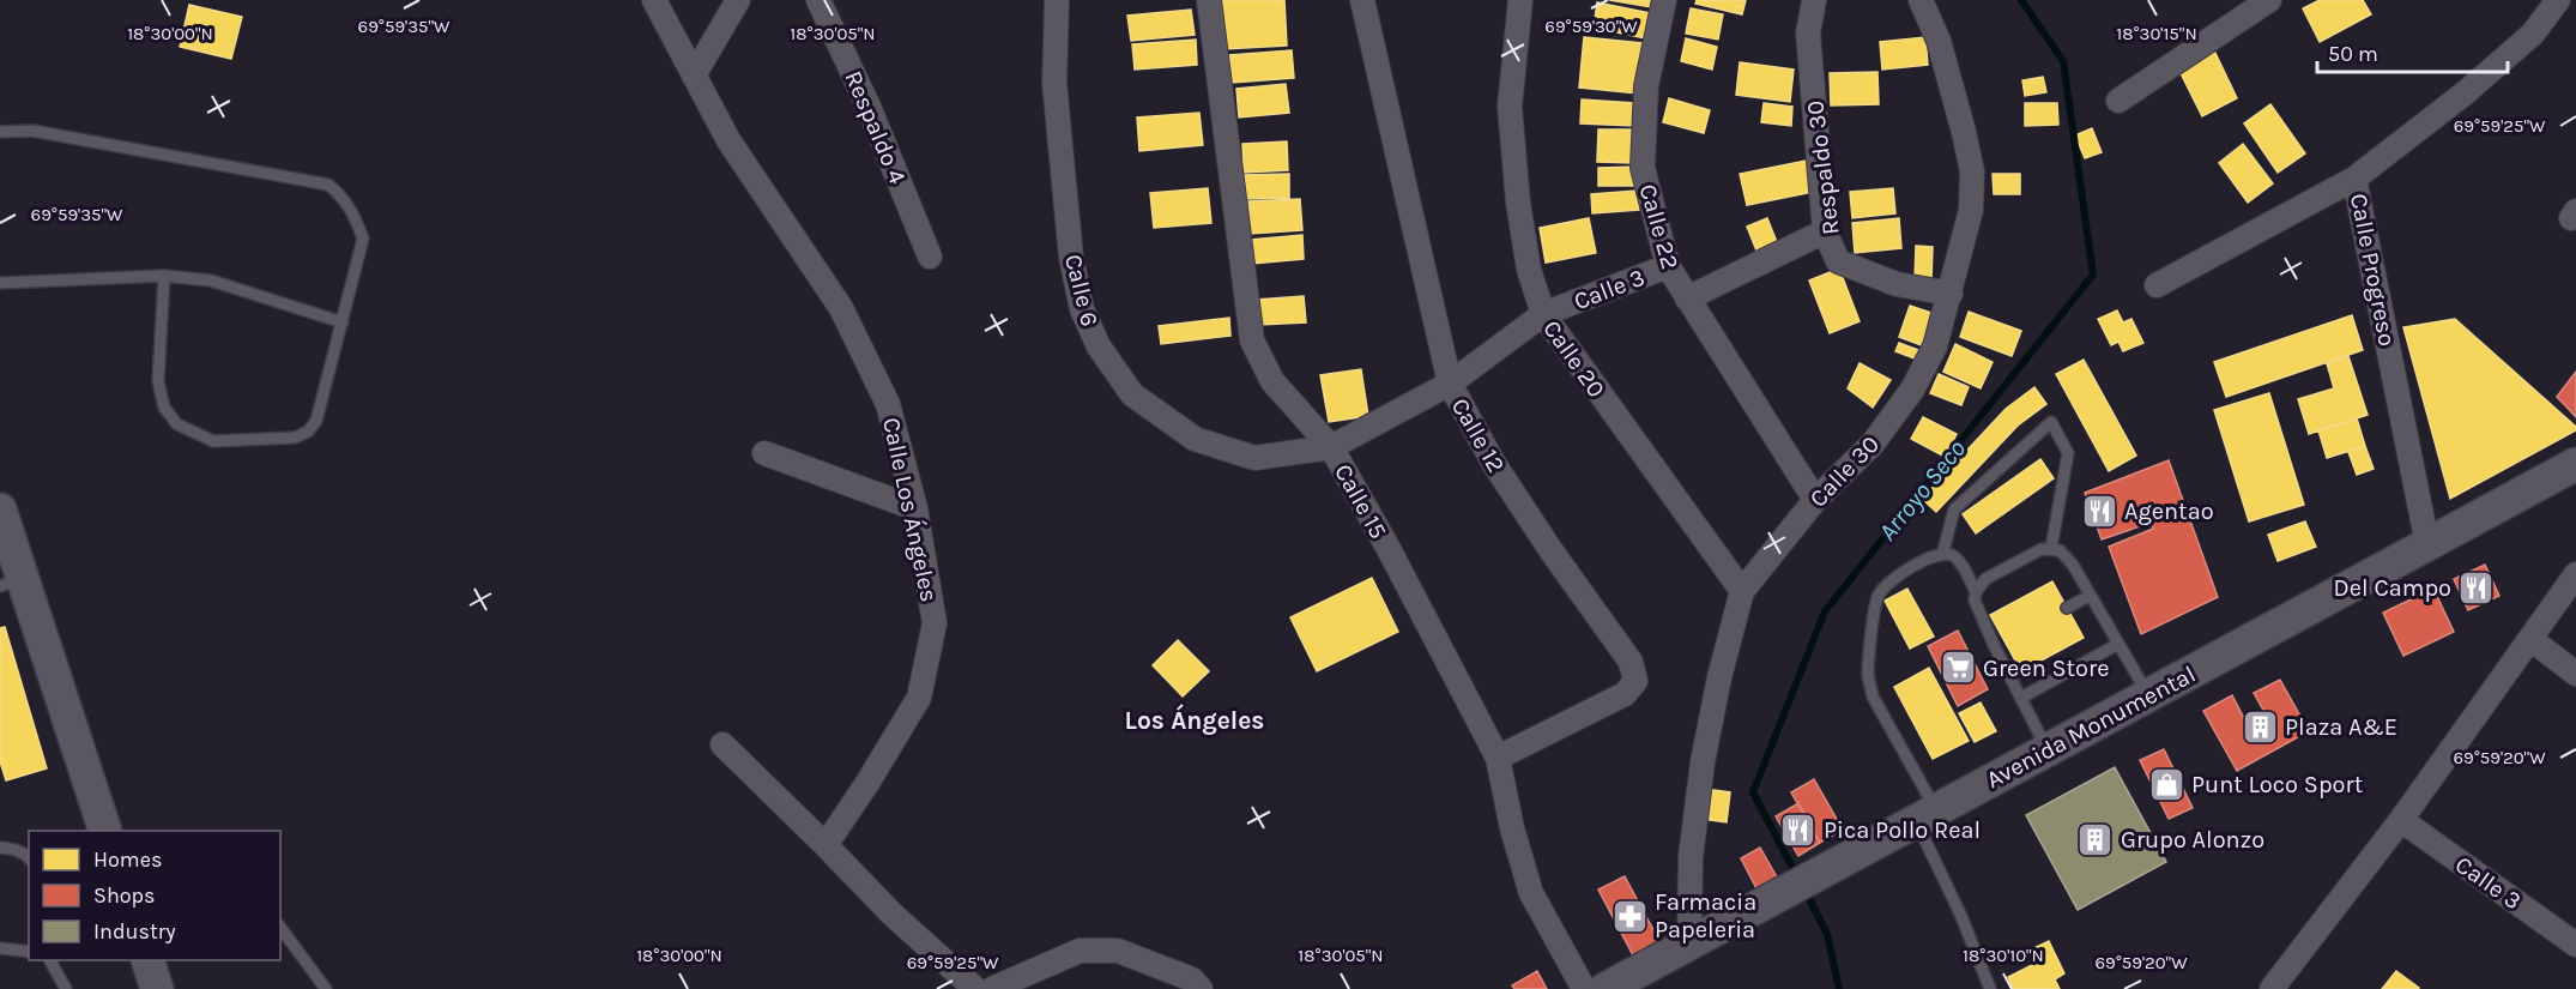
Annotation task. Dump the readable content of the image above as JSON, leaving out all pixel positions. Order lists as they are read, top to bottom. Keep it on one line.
{"streets":{"main road":["Avenida Monumental"],"street":["Respaldo 4","Respaldo 30","Calle 22","Calle Progreso","Calle 3","Calle 6","Calle 20","Calle 12","Calle 30","Calle 15","Calle Los Ángeles"]},"crossings":[["Respaldo 30","Calle 30"],["Calle 22","Calle 3"],["Calle 22","Calle 30"],["Calle Progreso","Avenida Monumental"],["Calle 3","Calle 6"],["Calle 3","Calle 20"],["Calle 3","Calle 12"],["Calle 3","Calle 15"],["Calle 6","Calle 15"],["Calle 20","Calle 30"],["Calle 12","Calle 15"],["Calle 30","Avenida Monumental"]],"districts":["Los Ángeles"],"water":["Arroyo Seco"],"places":{"restaurant":["Agentao","Del Campo","Pica Pollo Real"],"supermarket":["Green Store"],"building":["Plaza A&E","Grupo Alonzo"],"shop":["Punt Loco Sport"],"pharmacy":["Farmacia Papeleria"]},"legend":["Homes","Shops","Industry"],"scale_bar":"50 m","coordinates":["69°59'35\"W","69°59'30\"W","18°30'00\"N","18°30'05\"N","18°30'15\"N","69°59'25\"W","69°59'20\"W","18°30'10\"N"]}
